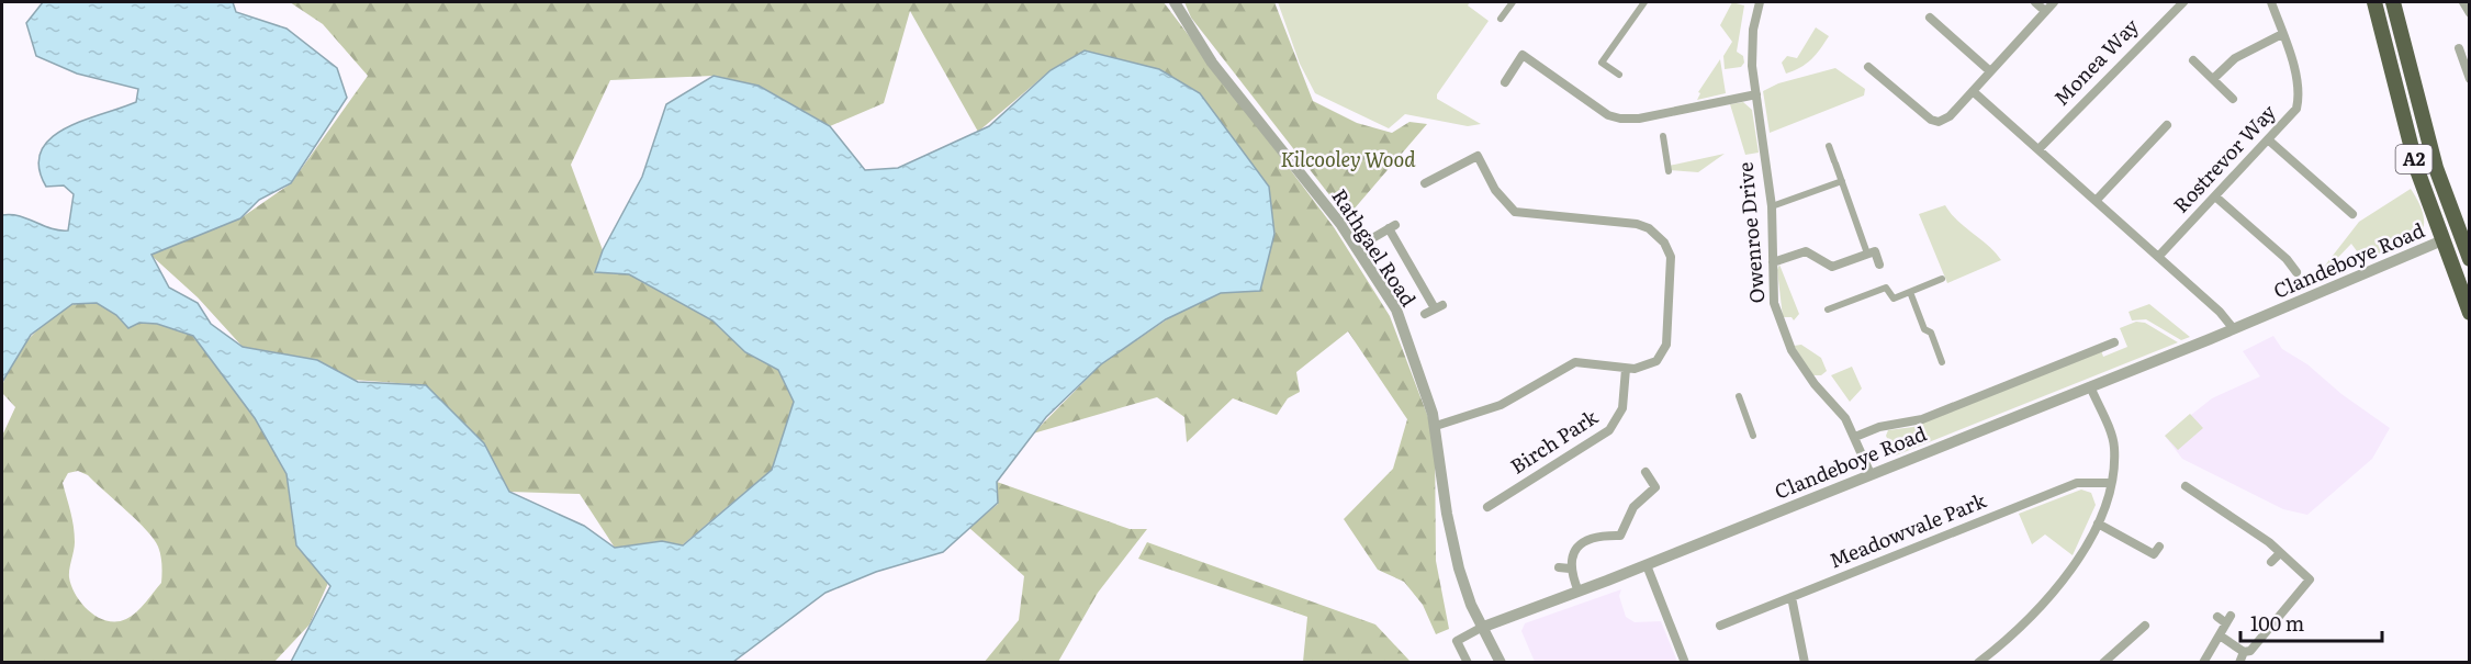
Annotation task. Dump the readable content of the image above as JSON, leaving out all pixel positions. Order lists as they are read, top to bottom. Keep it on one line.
{"streets":{"highway":["A2"],"street":["Monea Way","Rostrevor Way","Owenroe Drive","Rathgael Road","Clandeboye Road","Birch Park","Meadowvale Park"]},"crossings":[["A2","Clandeboye Road"],["Owenroe Drive","Clandeboye Road"],["Rathgael Road","Clandeboye Road"]],"parks":["Kilcooley Wood"],"scale_bar":"100 m"}
